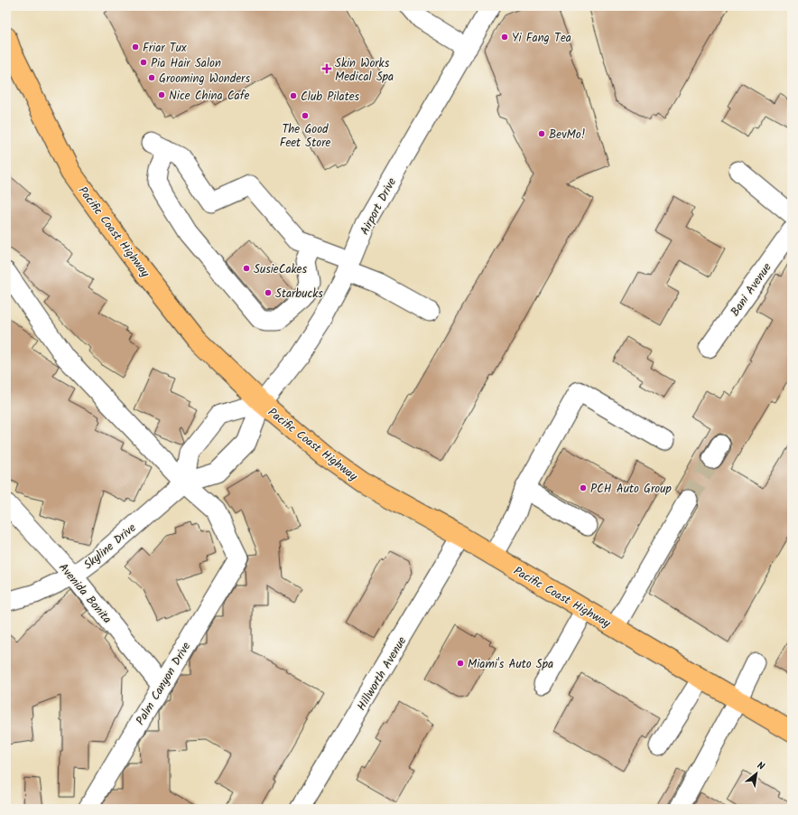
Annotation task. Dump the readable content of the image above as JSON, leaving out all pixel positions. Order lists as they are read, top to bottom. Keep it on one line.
{"streets":{"highway":["Pacific Coast Highway"],"street":["Airport Drive","Bani Avenue","Skyline Drive","Avenida Bonita","Hillworth Avenue","Palm Canyon Drive"]},"crossings":[["Airport Drive","Pacific Coast Highway"],["Airport Drive","Skyline Drive"],["Pacific Coast Highway","Skyline Drive"],["Pacific Coast Highway","Hillworth Avenue"],["Skyline Drive","Avenida Bonita"],["Skyline Drive","Palm Canyon Drive"],["Avenida Bonita","Palm Canyon Drive"]],"places":{"other":["Yi Fang Tea","Friar Tux","Pia Hair Salon","Grooming Wonders","Nice China Cafe","Club Pilates","The Good Feet Store","BevMo!","SusieCakes","Starbucks","PCH Auto Group","Miami's Auto Spa"],"health":["Skin Works Medical Spa"]},"north":"top right"}
